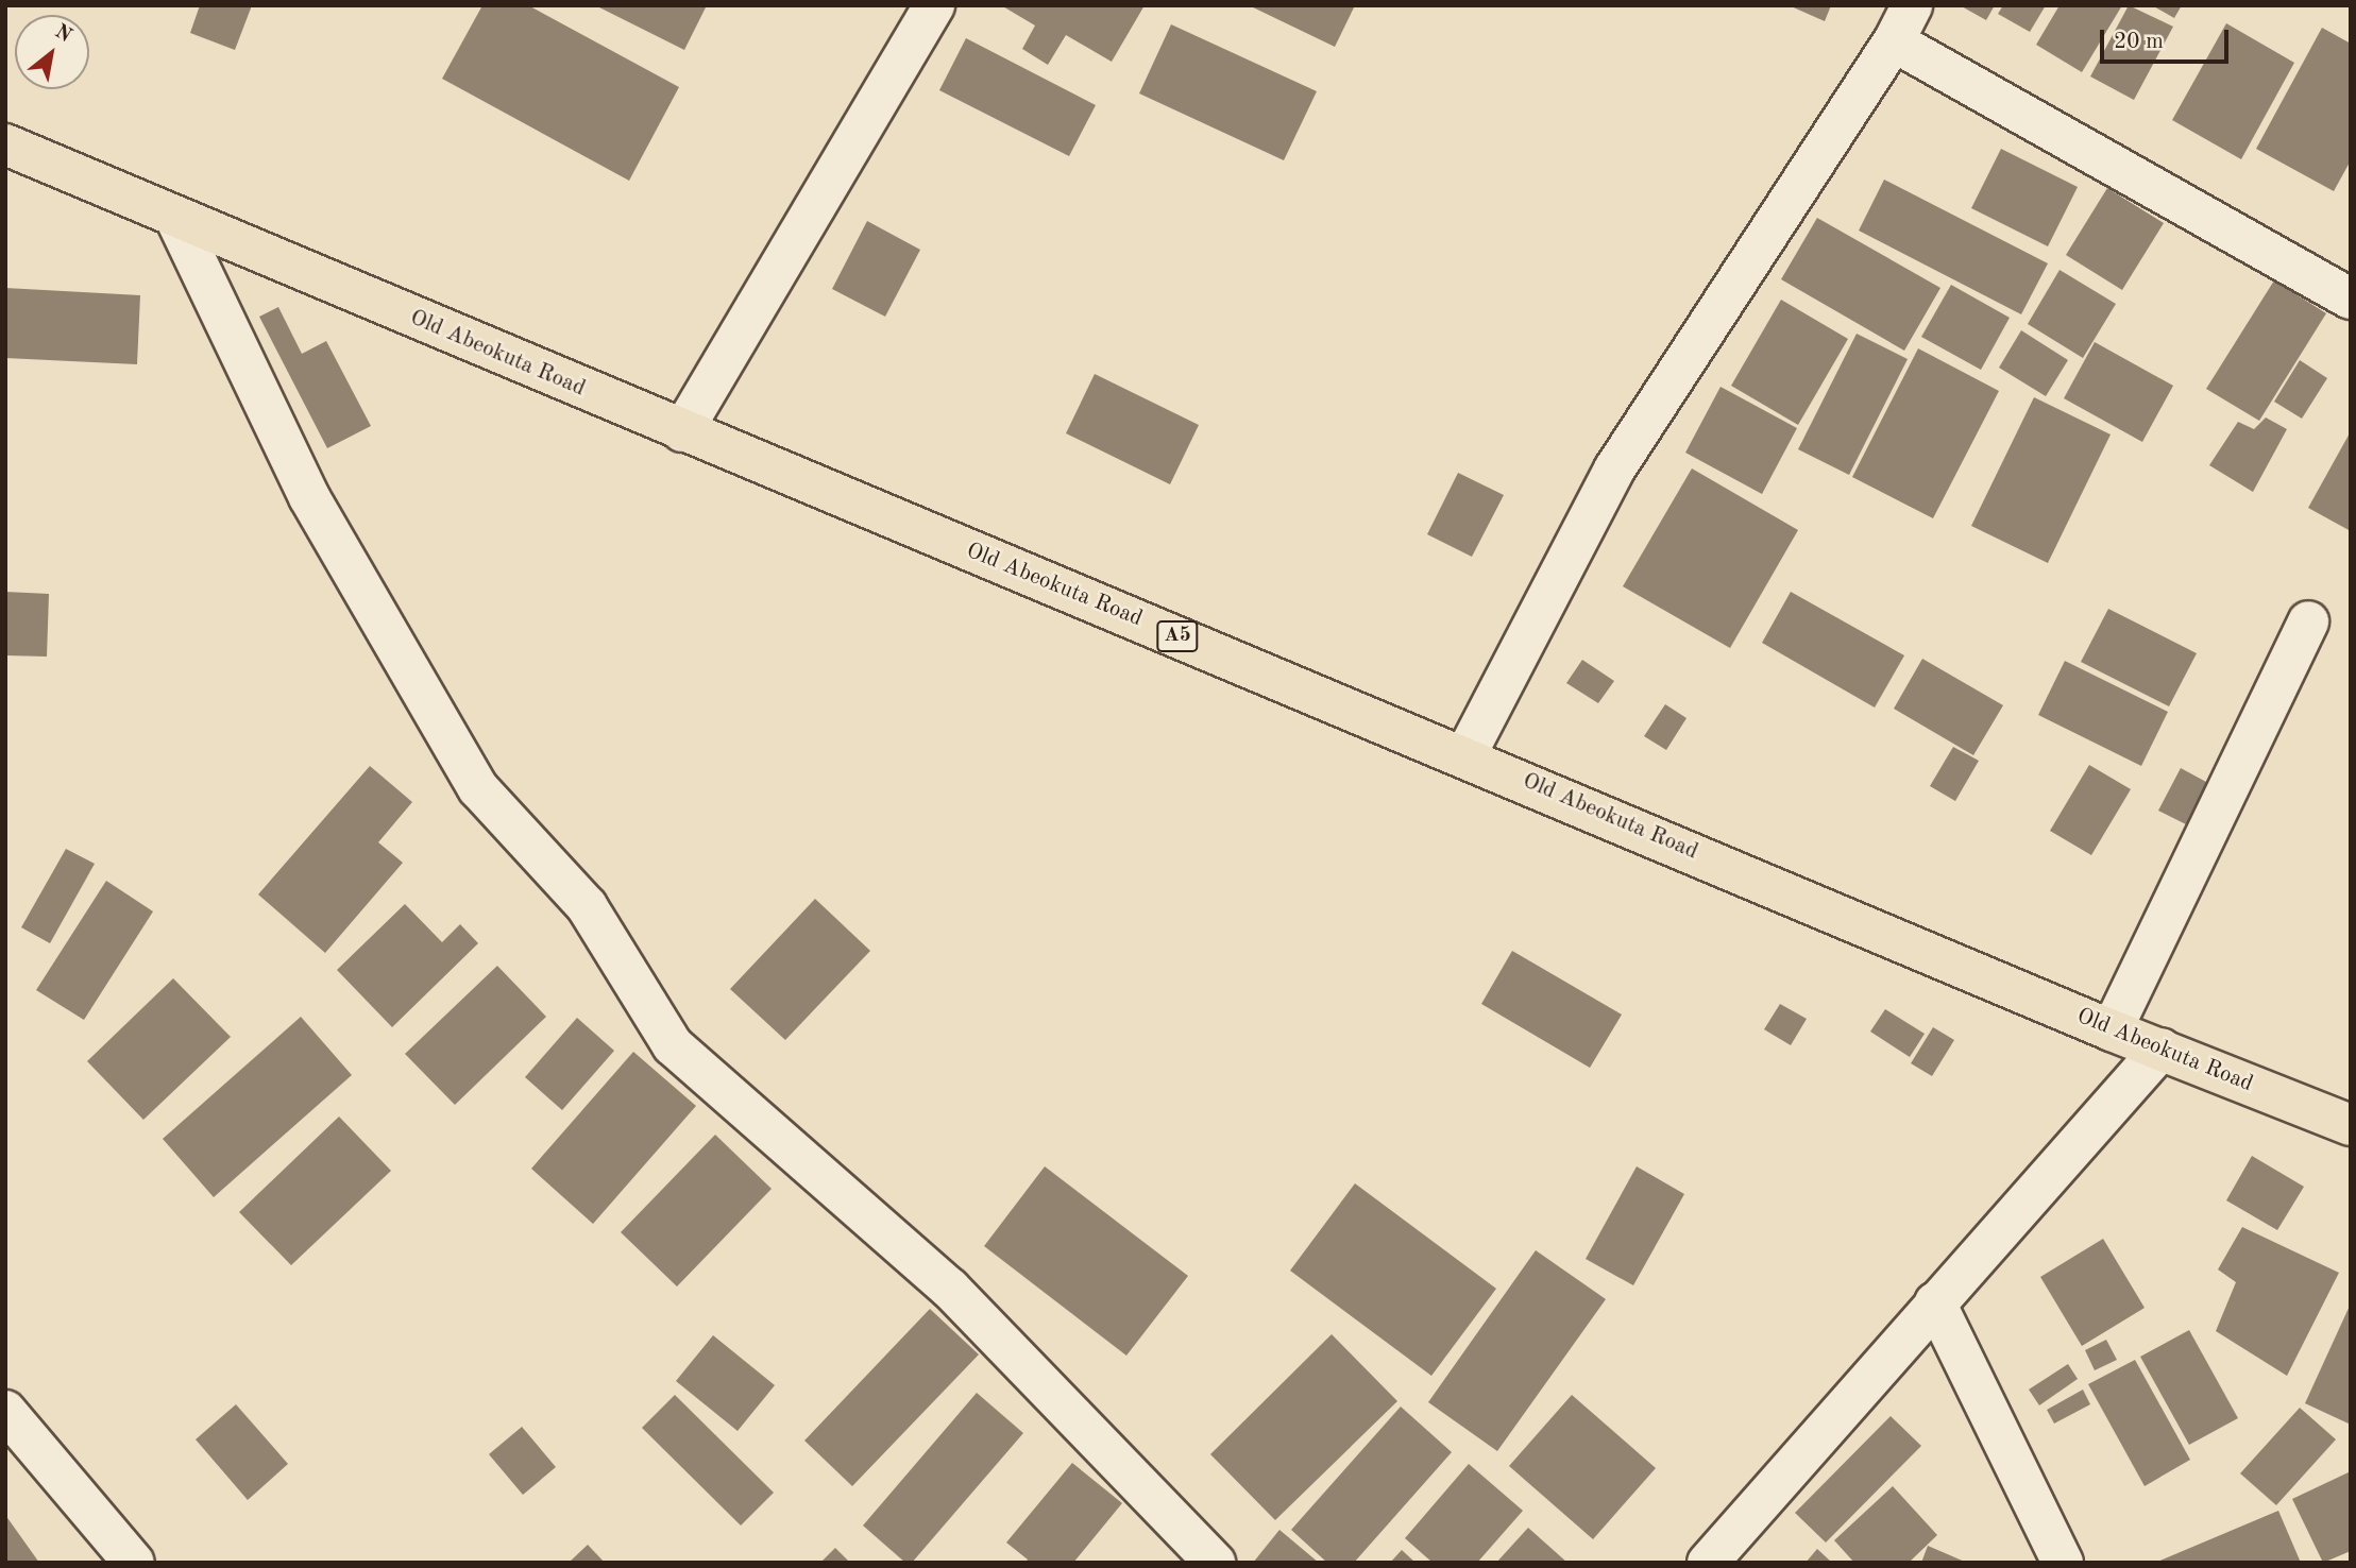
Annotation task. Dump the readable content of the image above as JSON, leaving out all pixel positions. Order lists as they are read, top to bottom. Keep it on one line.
{"streets":{"highway":["Old Abeokuta Road","A5"]},"scale_bar":"20 m","north":"top right"}
